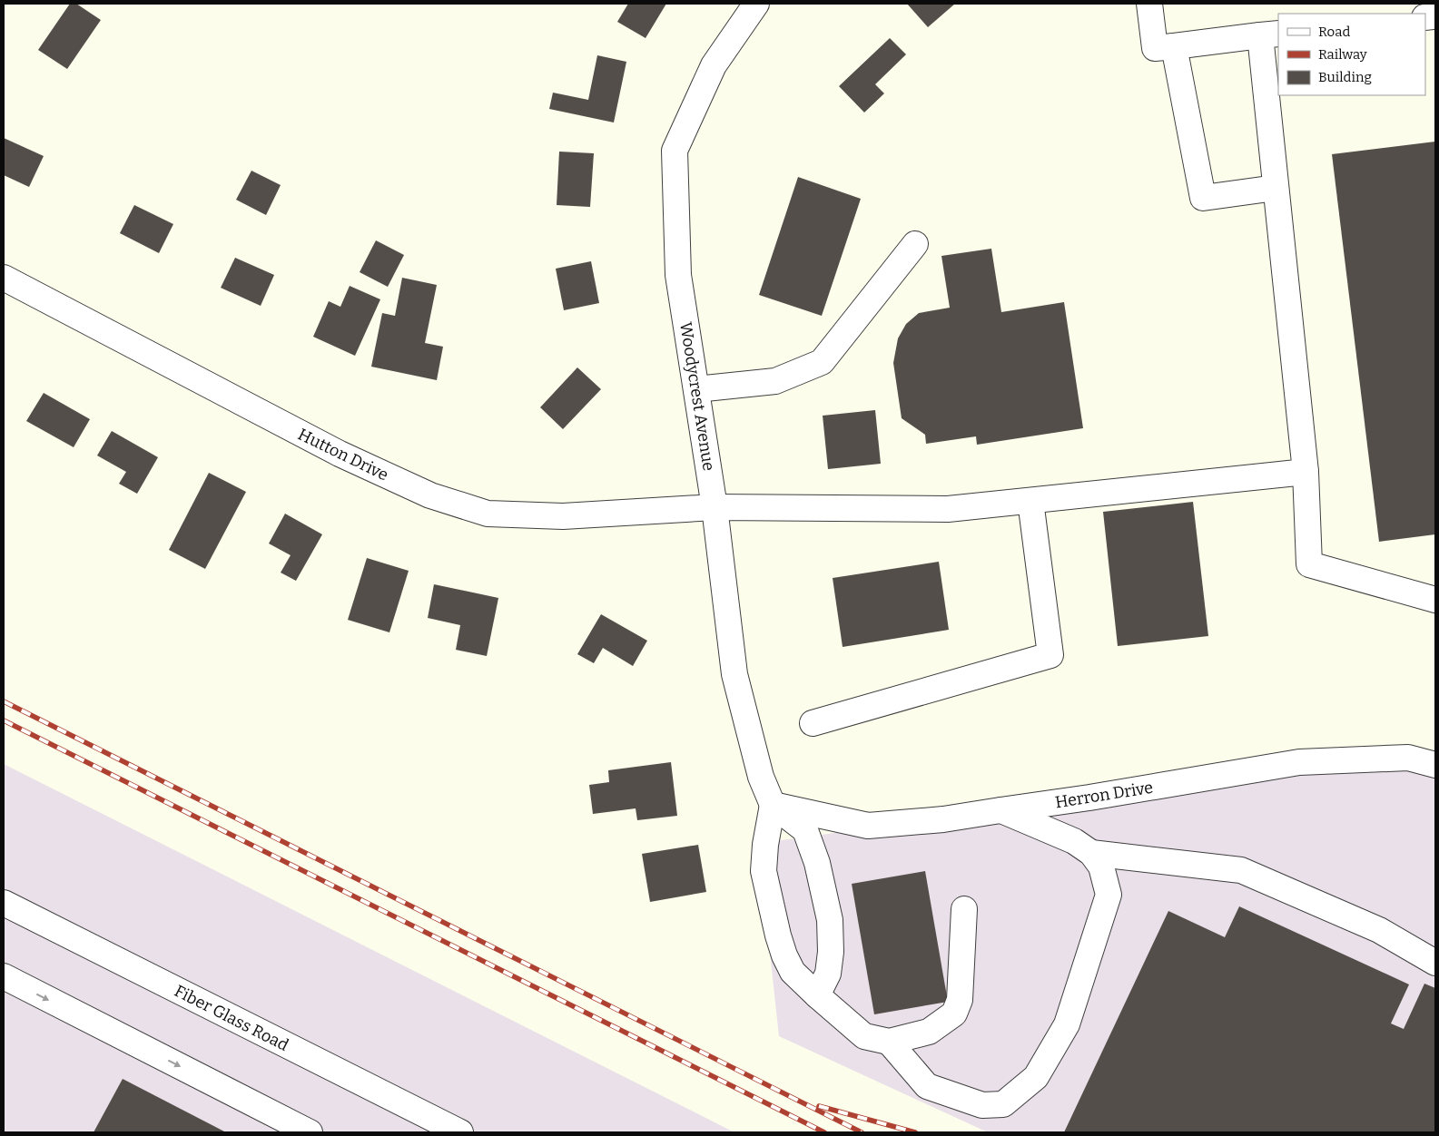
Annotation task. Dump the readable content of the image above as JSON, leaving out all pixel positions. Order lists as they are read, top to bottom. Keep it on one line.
{"streets":{"street":["Woodycrest Avenue","Hutton Drive","Herron Drive","Fiber Glass Road"]},"crossings":[["Woodycrest Avenue","Hutton Drive"],["Woodycrest Avenue","Herron Drive"]],"legend":["Road","Railway","Building"]}
